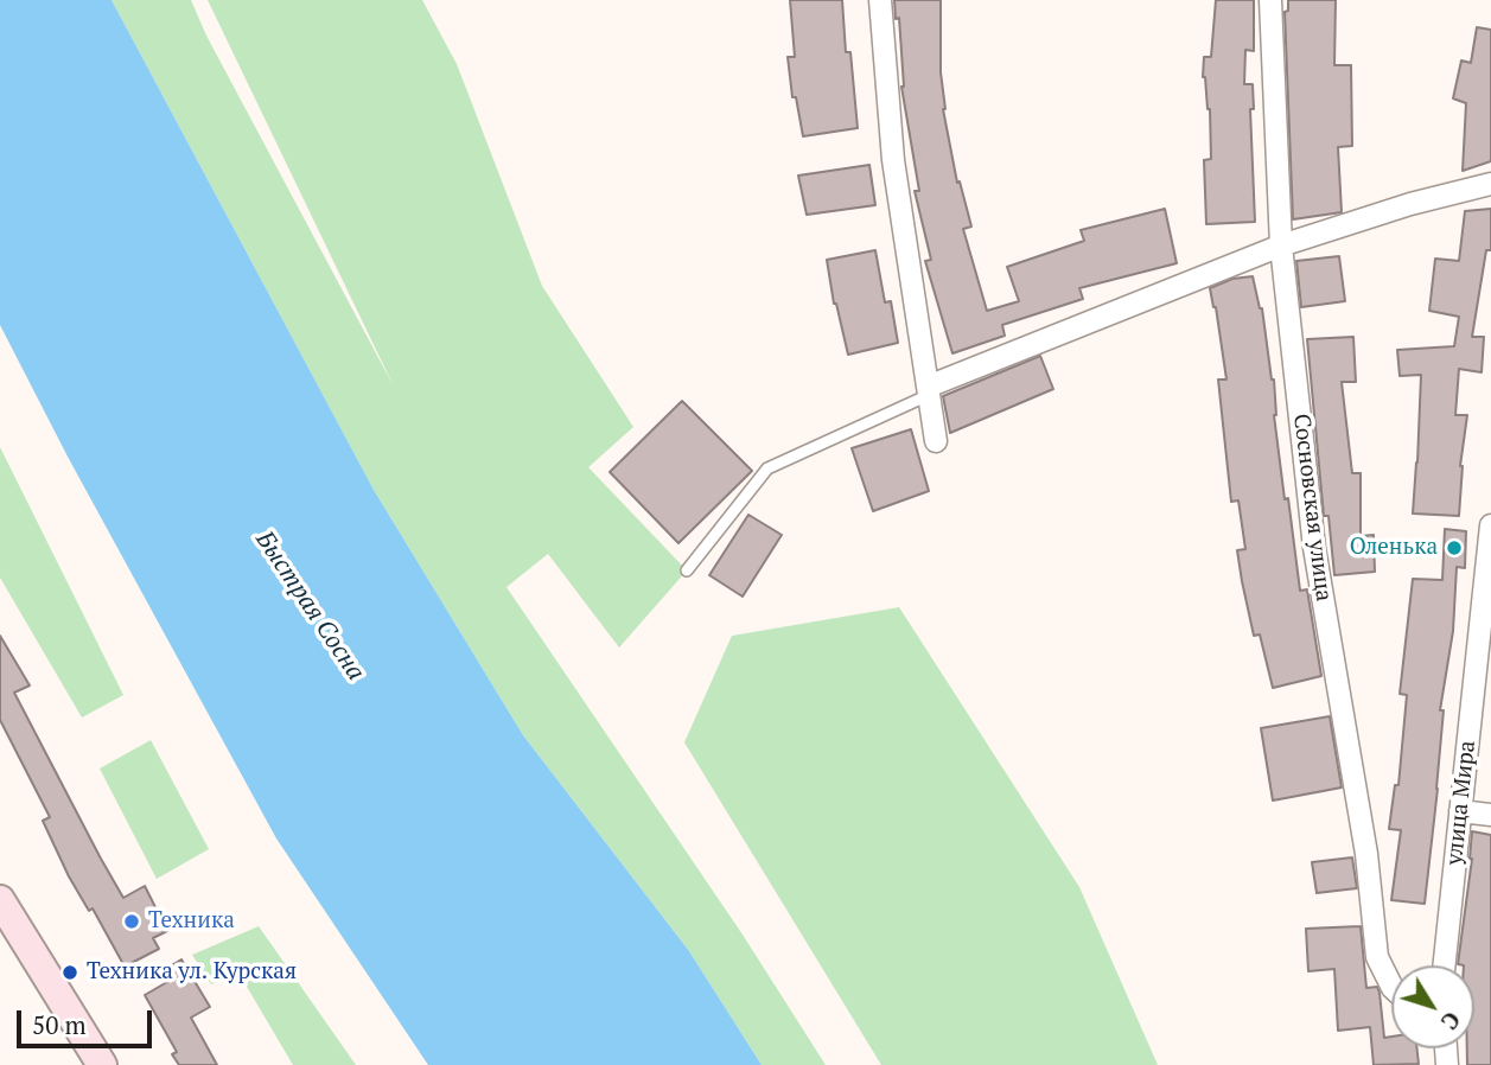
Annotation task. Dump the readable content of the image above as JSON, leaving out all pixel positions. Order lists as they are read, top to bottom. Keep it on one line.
{"streets":{"street":["Сосновская улица","улица Мира"]},"water":["Быстрая Сосна"],"places":["Оленька","Техника","Техника ул. Курская"],"scale_bar":"50 m","north":"bottom right"}
